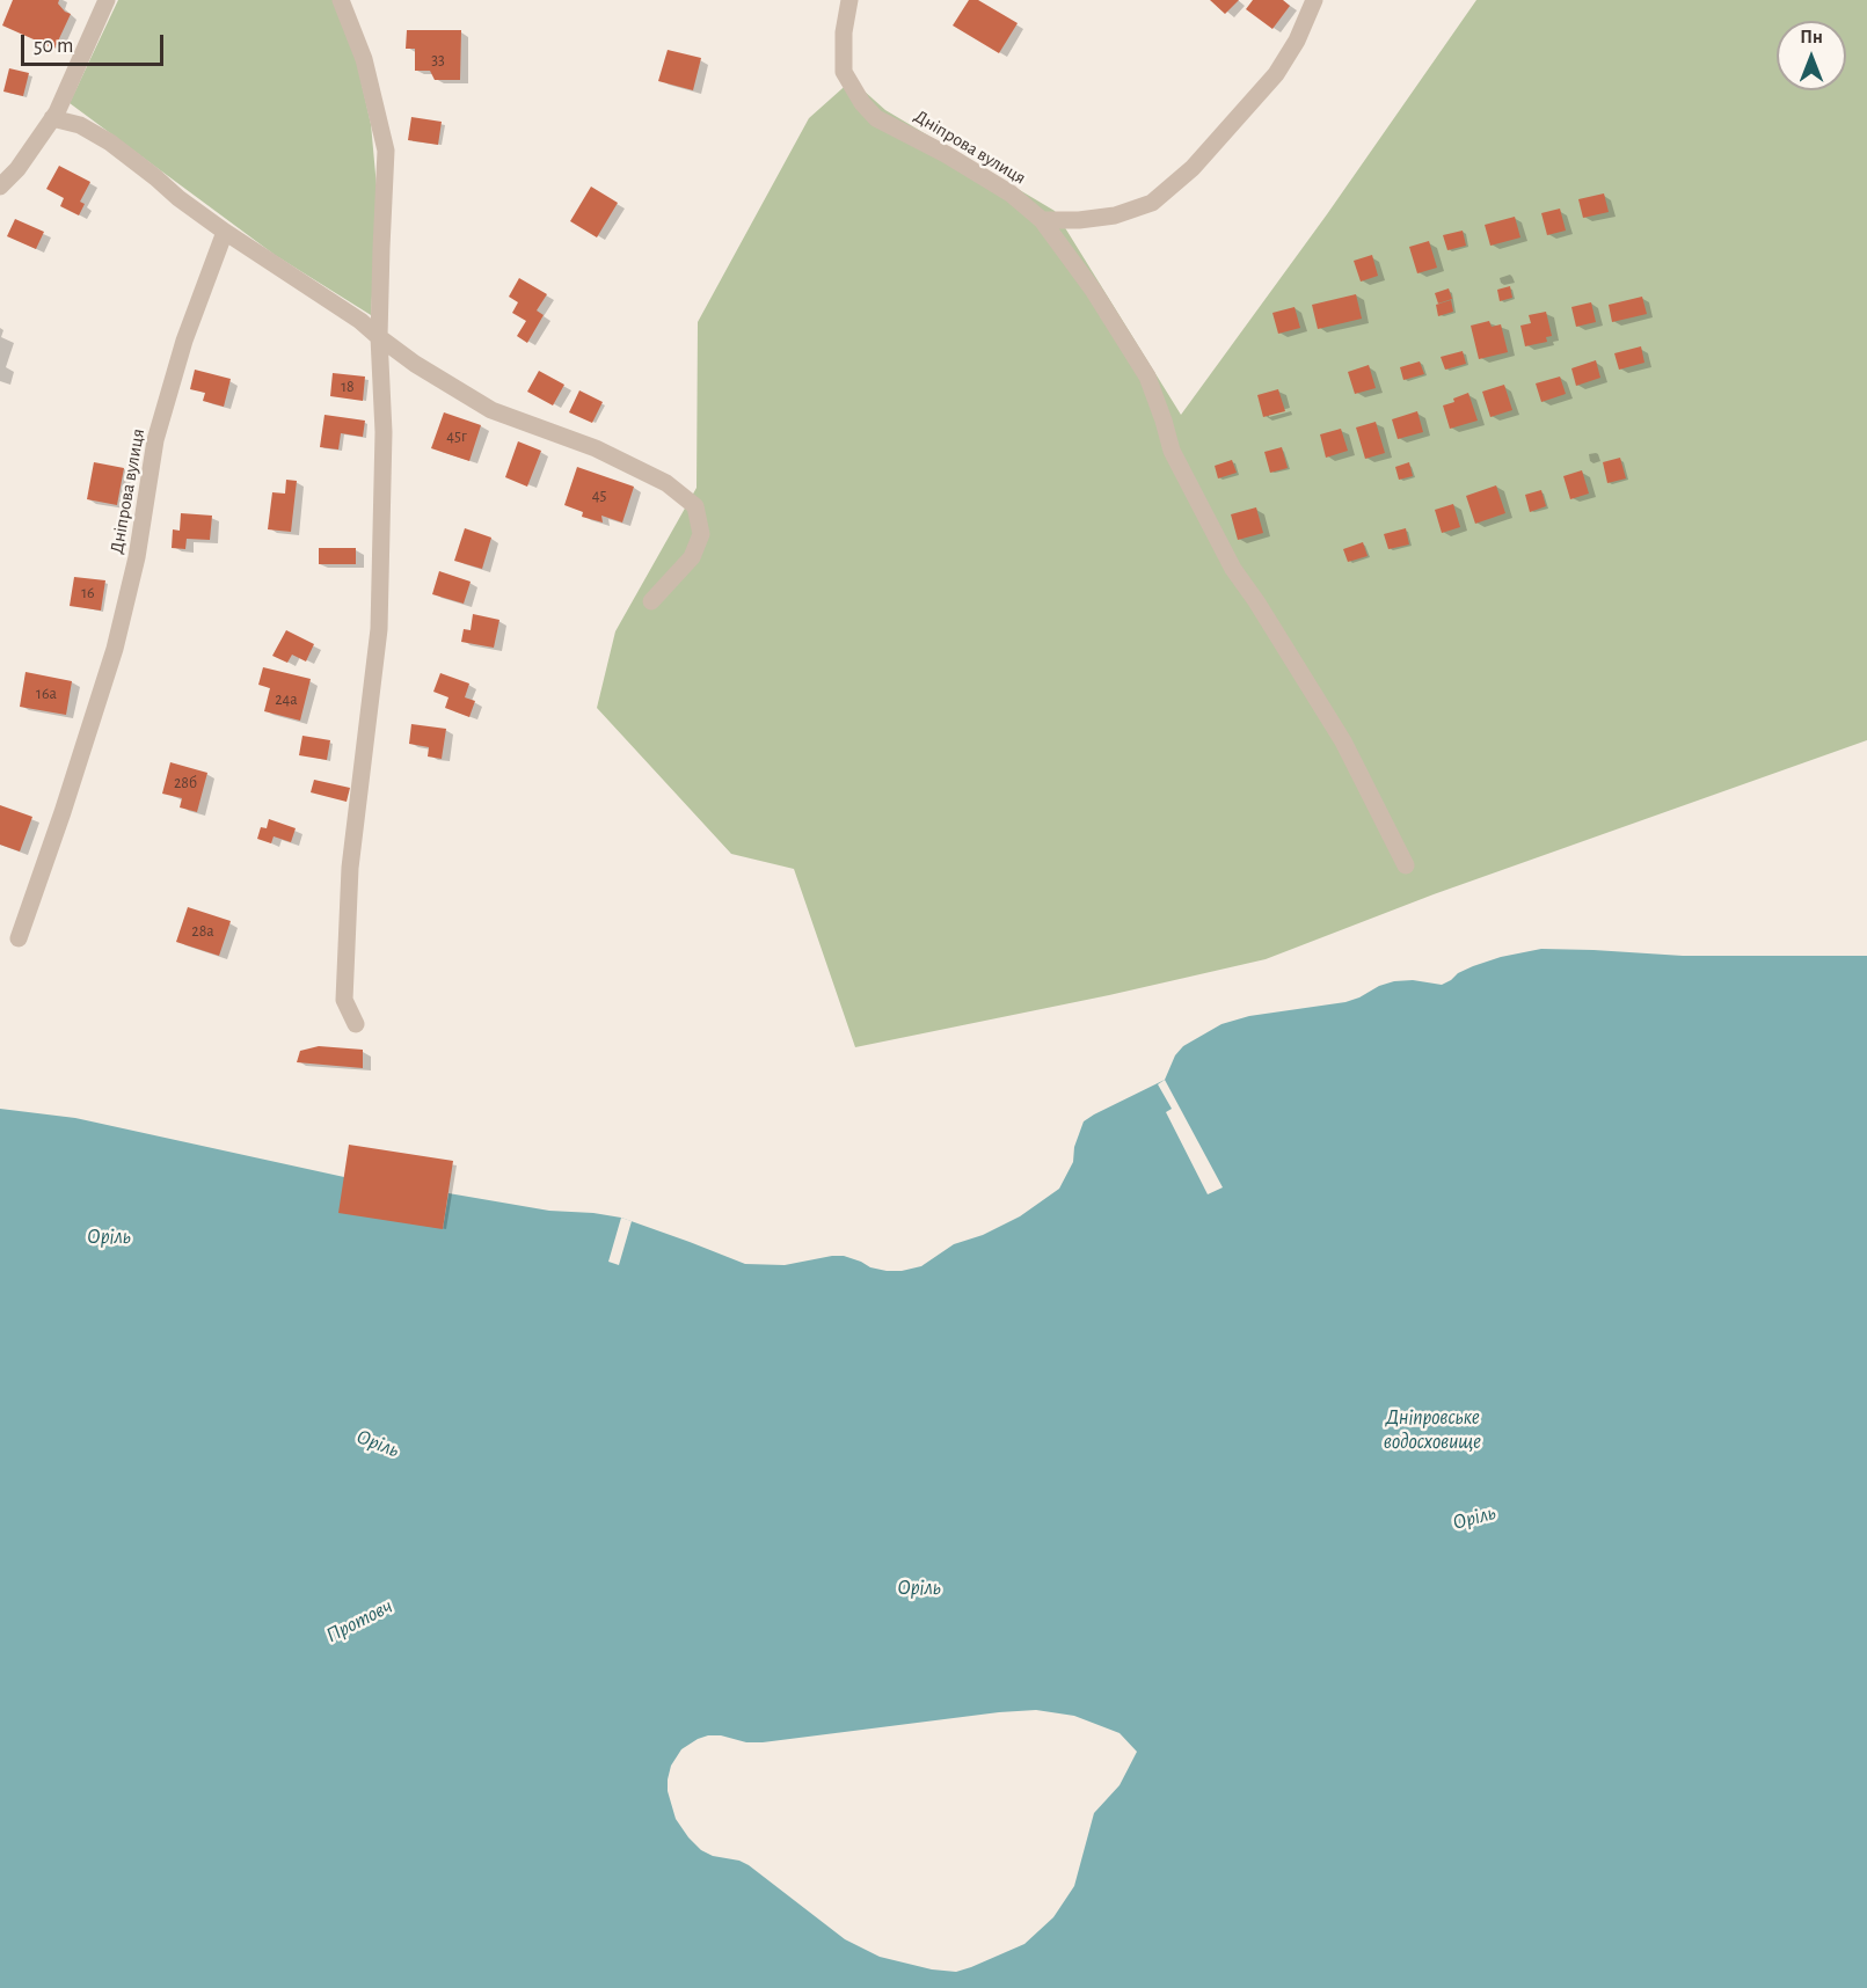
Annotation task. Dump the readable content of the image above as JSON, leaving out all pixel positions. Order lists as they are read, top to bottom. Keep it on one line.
{"streets":{"street":["Дніпрова вулиця"]},"water":["Орiль","Дніпровське водосховище","Оріль","Протовч"],"house_numbers":["33","18","45г","45","16","16а","24а","28б","28а"],"scale_bar":"50 m","north":"top"}
